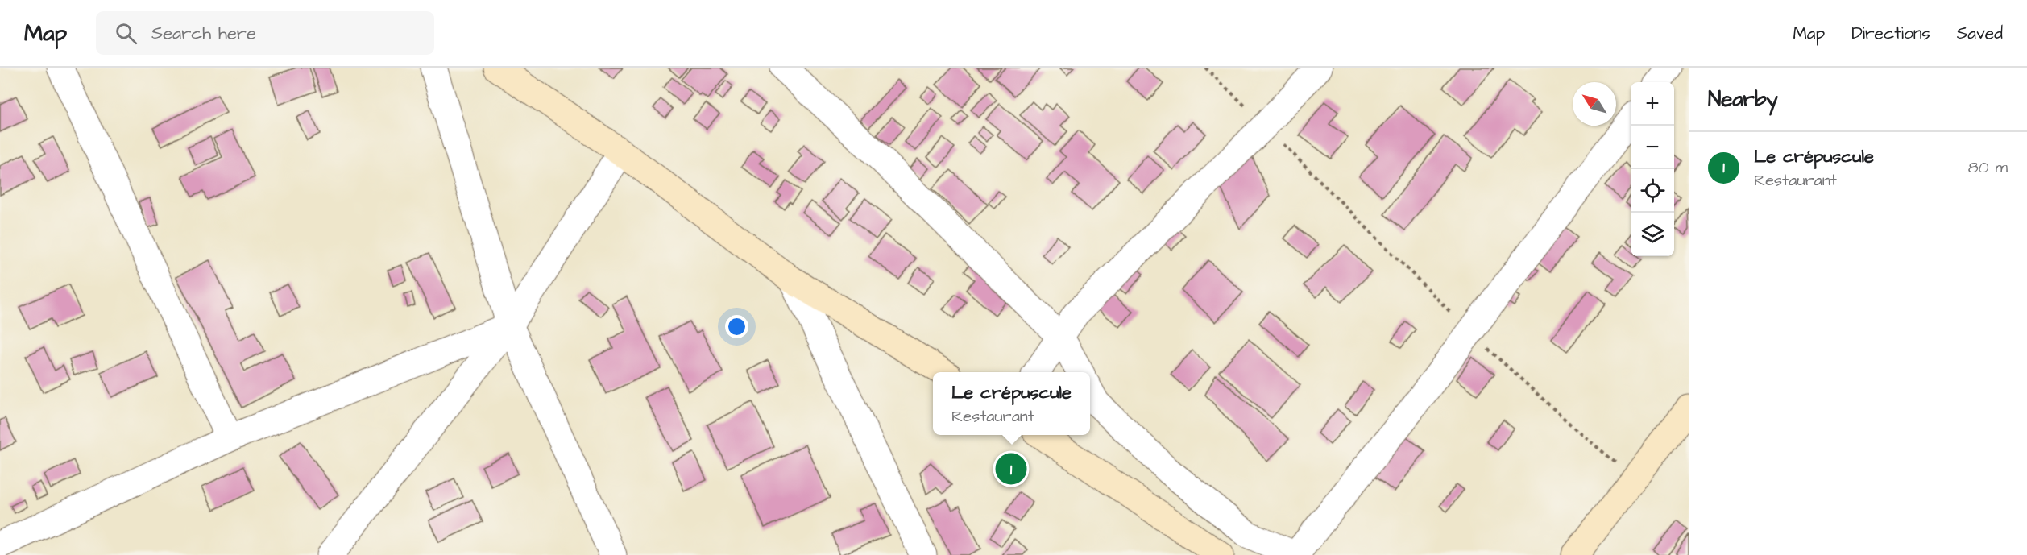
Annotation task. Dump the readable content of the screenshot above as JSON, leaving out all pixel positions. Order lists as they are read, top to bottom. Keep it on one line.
{"north":"top left","page":{"header":"Map","search":"Search here","nav":["Map","Directions","Saved"],"heading":"Nearby","map_buttons":["+","−"],"list":[{"mark":"1","name":"Le crépuscule","note":"Restaurant","value":"80 m"}],"popup":["Le crépuscule","Restaurant"],"pins":"1"}}
